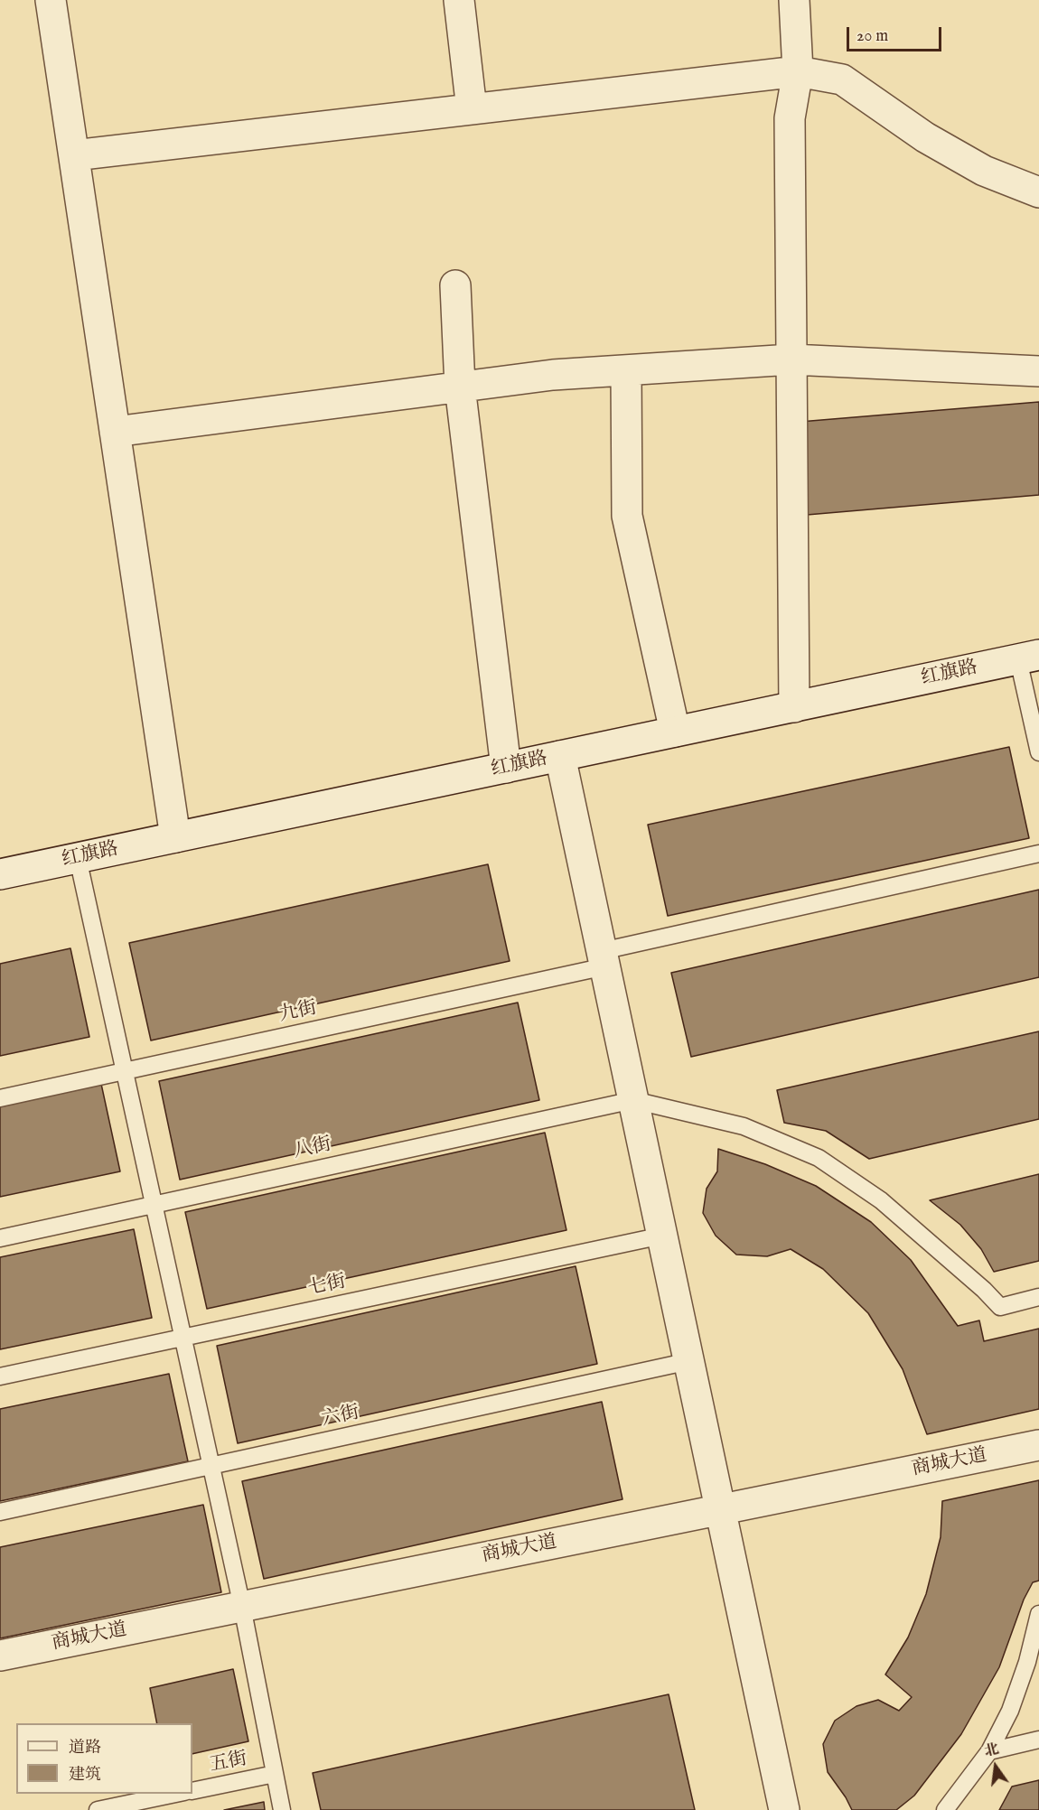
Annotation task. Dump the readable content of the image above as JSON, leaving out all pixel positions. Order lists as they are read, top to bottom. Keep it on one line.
{"streets":{"street":["红旗路","商城大道"],"lane":["九街","八街","七街","六街","五街"]},"legend":["道路","建筑"],"scale_bar":"20 m","north":"top"}
